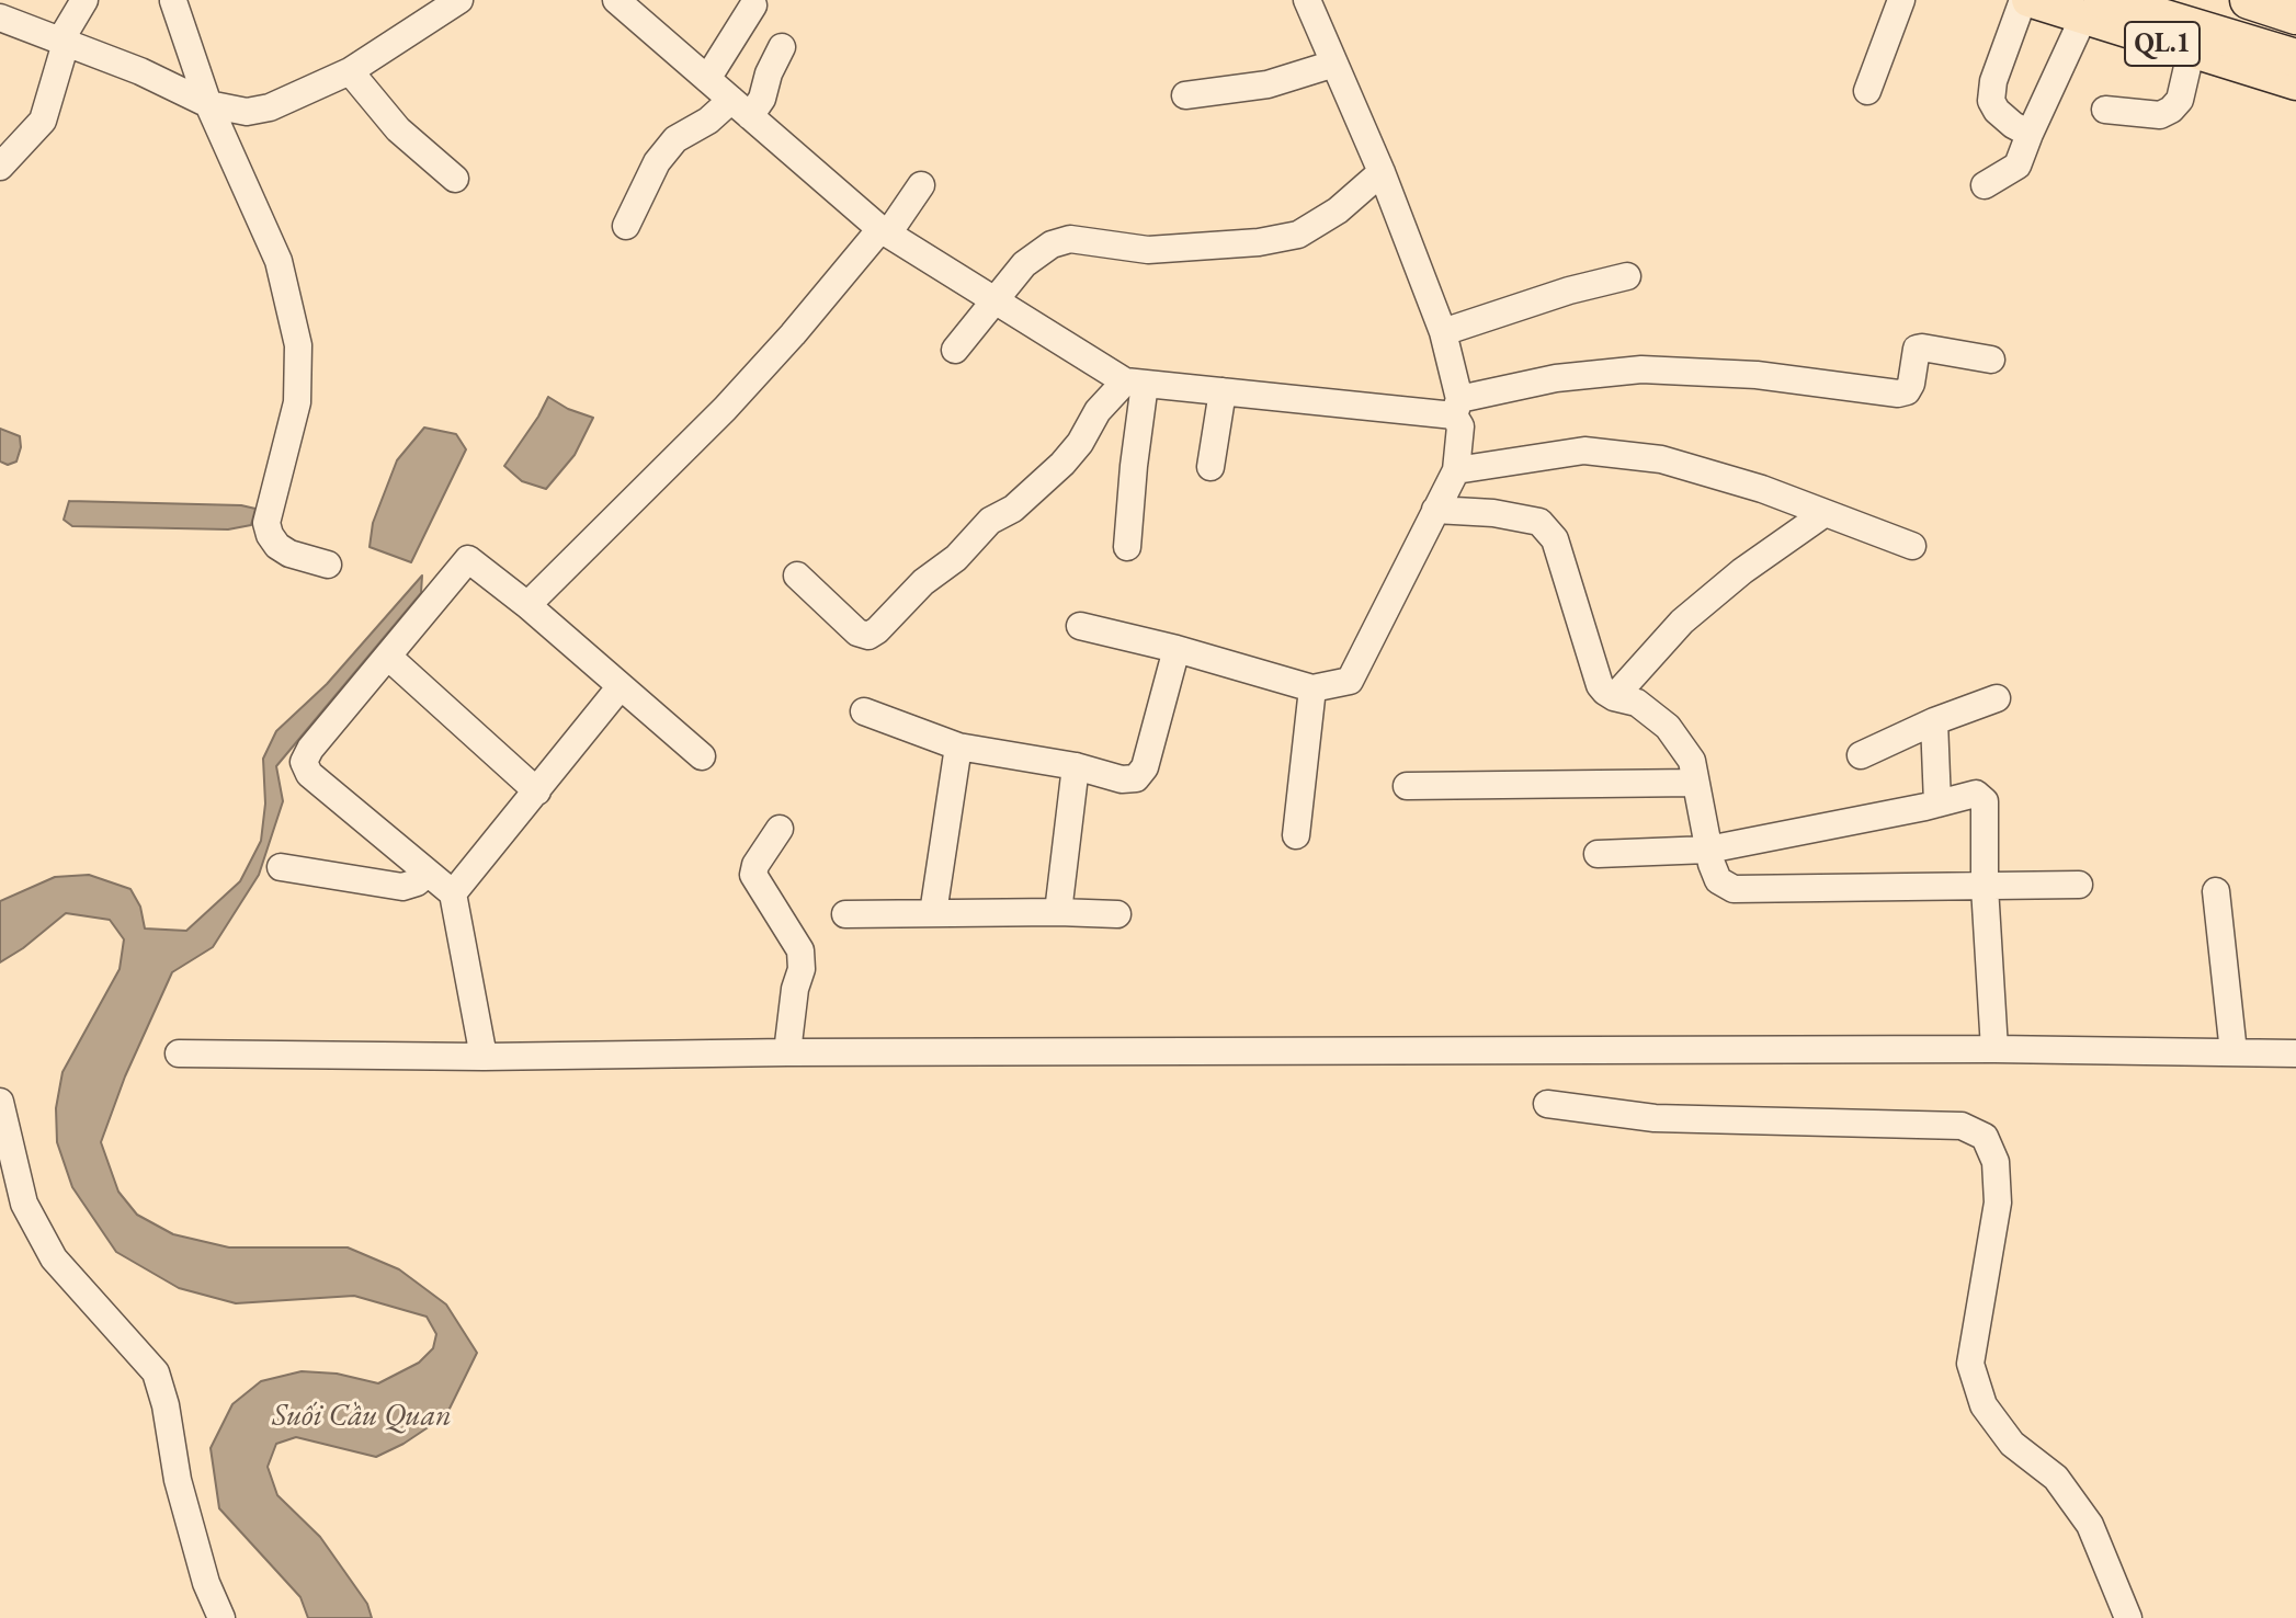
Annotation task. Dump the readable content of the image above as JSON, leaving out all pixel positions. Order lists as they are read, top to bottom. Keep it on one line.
{"streets":{"highway":["QL.1"]},"water":["Suối Cầu Quan"]}
